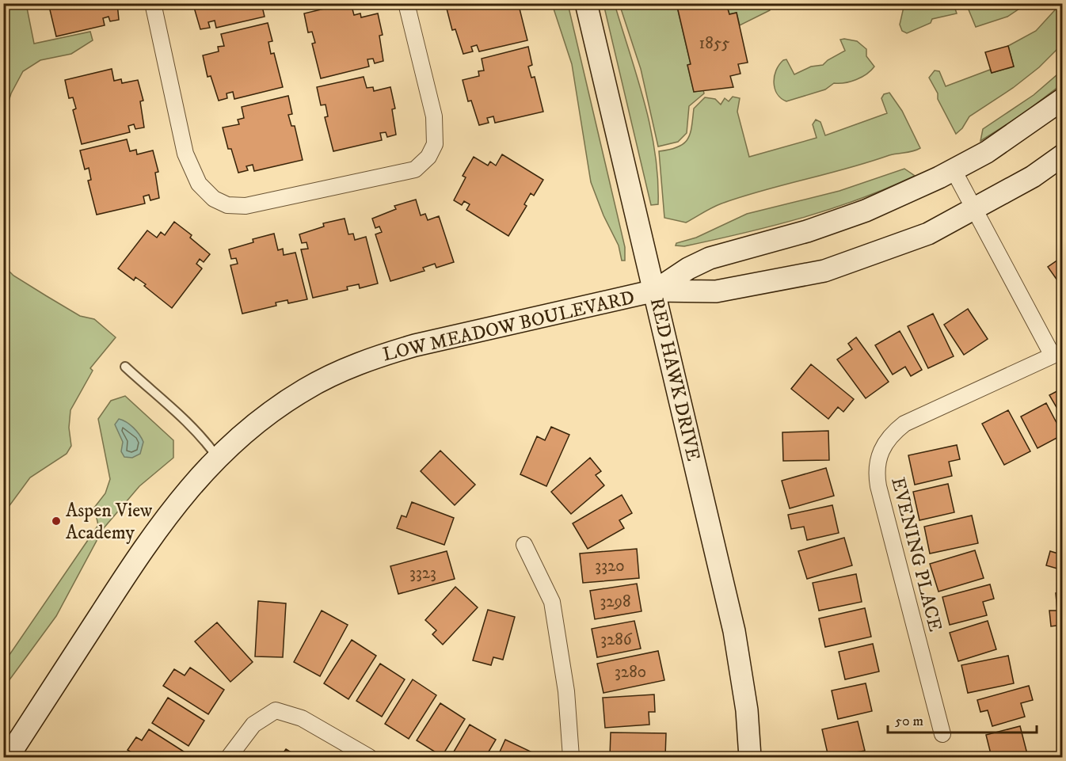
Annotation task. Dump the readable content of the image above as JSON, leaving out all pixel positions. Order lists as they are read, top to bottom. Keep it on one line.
{"streets":{"street":["LOW MEADOW BOULEVARD","RED HAWK DRIVE","EVENING PLACE"]},"crossings":[["LOW MEADOW BOULEVARD","RED HAWK DRIVE"]],"places":["Aspen View Academy"],"house_numbers":["1855","3320","3323","3298","3286","3280"],"scale_bar":"50 m"}
